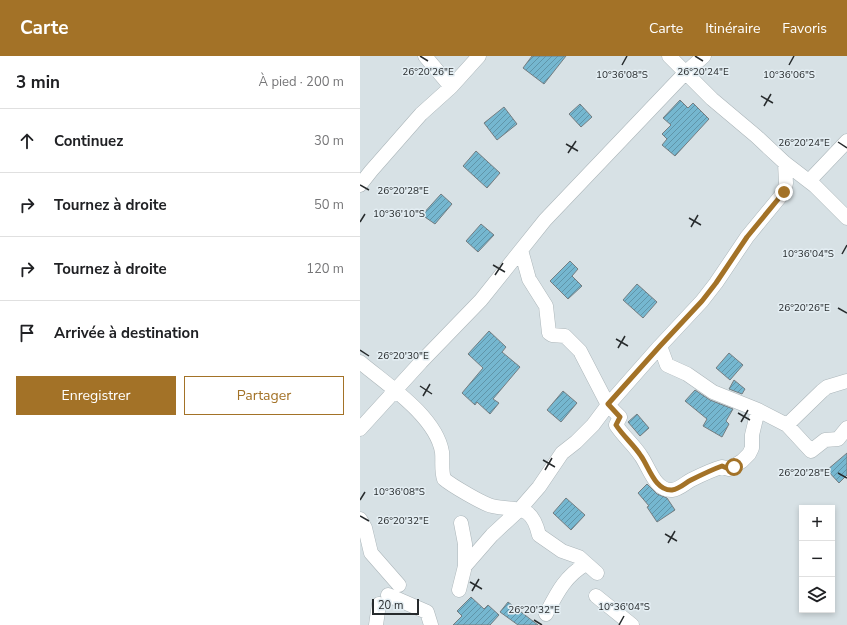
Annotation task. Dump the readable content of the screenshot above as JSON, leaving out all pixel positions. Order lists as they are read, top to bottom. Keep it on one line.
{"scale_bar":"20 m","page":{"header":"Carte","nav":["Carte","Itinéraire","Favoris"],"heading":["3 min","À pied · 200 m"],"list":[["Continuez","30 m"],["Tournez à droite","50 m"],["Tournez à droite","120 m"],"Arrivée à destination"],"buttons":["Enregistrer","Partager"],"map_buttons":["+","−"],"scale":"20 m"},"coordinates":["26°20'26\"E","26°20'24\"E","10°36'08\"S","10°36'06\"S","26°20'28\"E","10°36'10\"S","10°36'04\"S","26°20'30\"E","26°20'32\"E"]}
